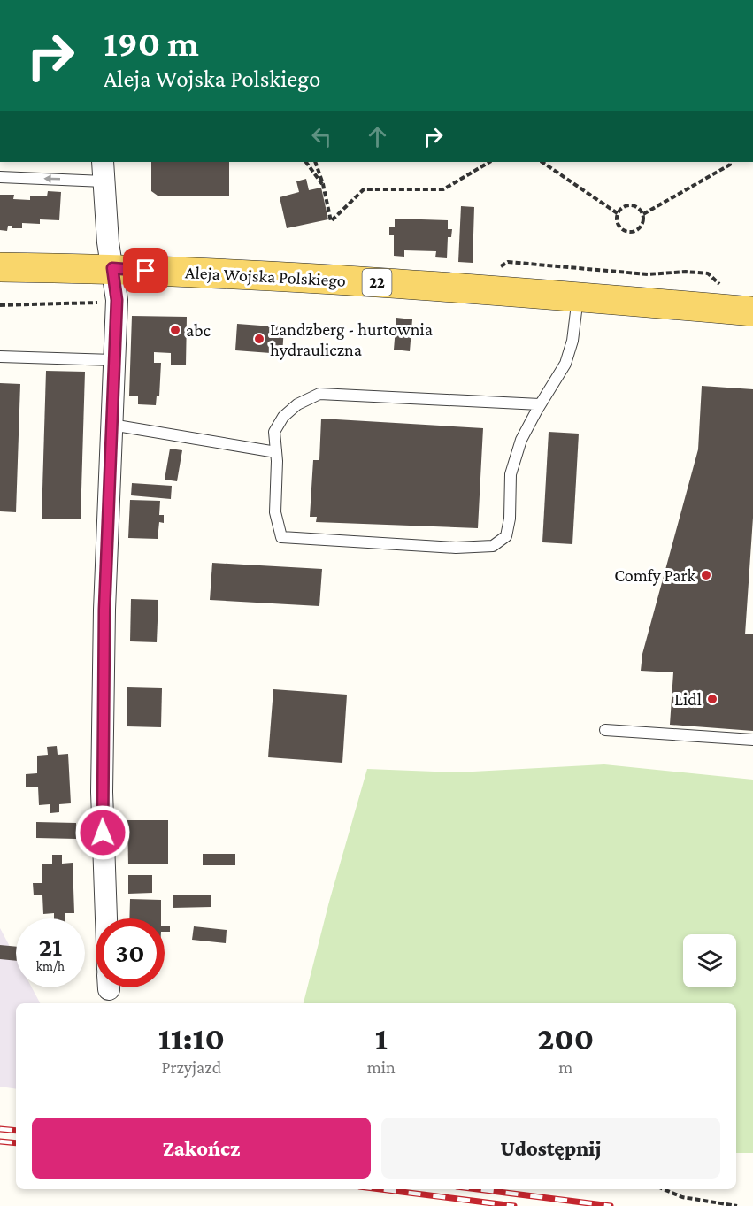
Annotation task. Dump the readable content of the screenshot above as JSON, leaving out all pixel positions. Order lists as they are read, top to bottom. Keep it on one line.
{"streets":{"main road":["Aleja Wojska Polskiego","22"]},"places":["abc","Landzberg - hurtownia hydrauliczna","Comfy Park","Lidl"],"page":{"turn":["190 m","Aleja Wojska Polskiego"],"speed":"21 km/h","limit":"30","eta":["11:10","Przyjazd","1","min","200","m"],"buttons":["Zakończ","Udostępnij"]}}
